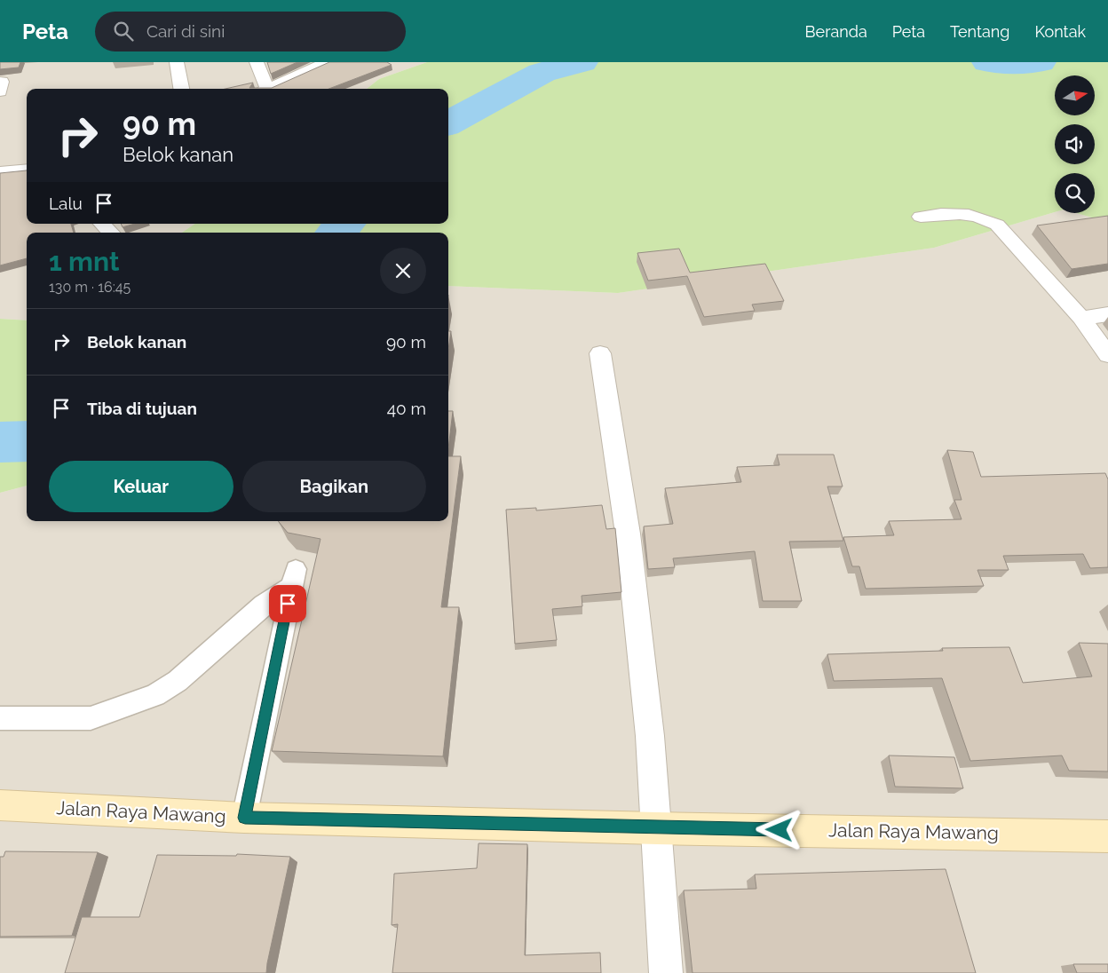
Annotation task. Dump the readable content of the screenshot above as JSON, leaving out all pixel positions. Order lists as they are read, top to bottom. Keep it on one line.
{"streets":{"main road":["Jalan Raya Mawang"]},"north":"right","page":{"header":"Peta","search":"Cari di sini","nav":["Beranda","Peta","Tentang","Kontak"],"turn":["90 m","Belok kanan"],"then":"Lalu","heading":["1 mnt","130 m · 16:45"],"list":[{"name":"Belok kanan","value":"90 m"},{"name":"Tiba di tujuan","value":"40 m"}],"buttons":["Keluar","Bagikan"]}}
